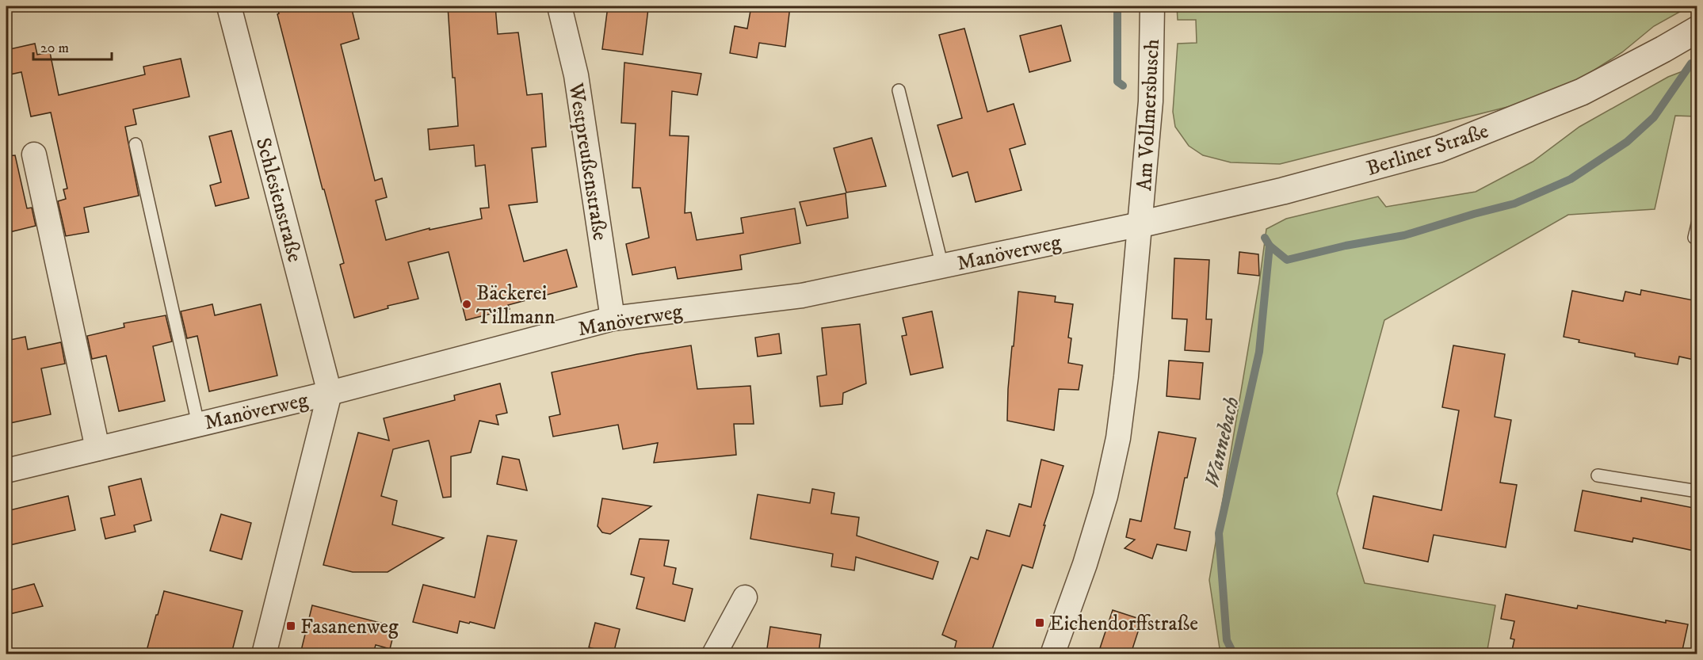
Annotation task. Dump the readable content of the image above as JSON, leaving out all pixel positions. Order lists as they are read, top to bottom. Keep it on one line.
{"streets":{"street":["Am Vollmersbusch","Berliner Straße","Westpreußenstraße","Schlesienstraße","Manöverweg"]},"crossings":[["Am Vollmersbusch","Berliner Straße"],["Am Vollmersbusch","Manöverweg"],["Berliner Straße","Manöverweg"],["Westpreußenstraße","Manöverweg"],["Schlesienstraße","Manöverweg"]],"water":["Wannebach"],"places":{"other":["Bäckerei Tillmann"],"transit":["Eichendorffstraße","Fasanenweg"]},"scale_bar":"20 m"}
